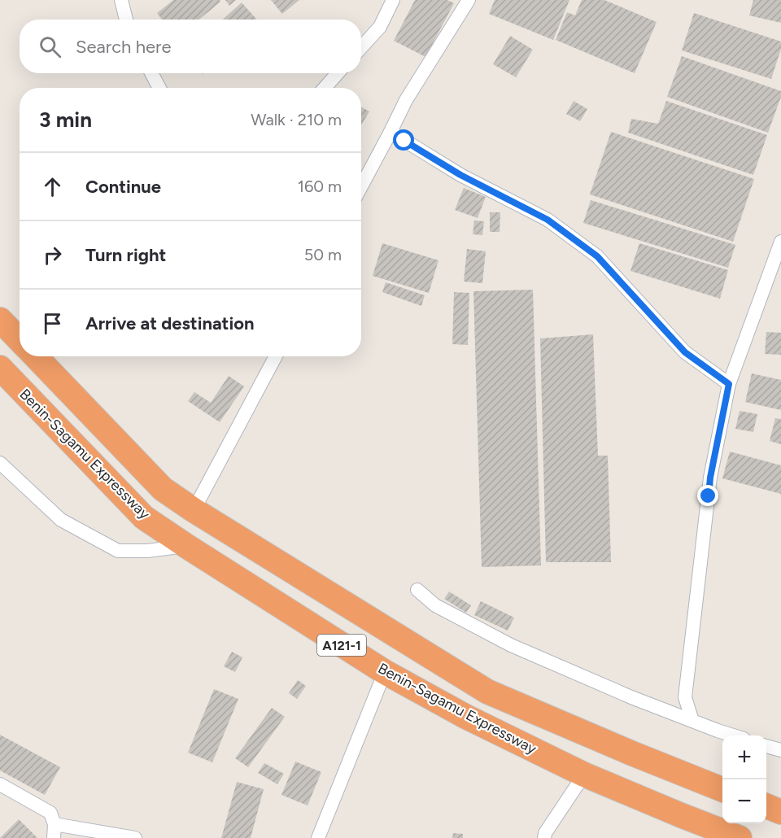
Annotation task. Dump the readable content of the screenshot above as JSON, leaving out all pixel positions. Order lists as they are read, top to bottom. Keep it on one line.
{"streets":{"highway":["Benin-Sagamu Expressway","A121-1"]},"page":{"search":"Search here","heading":["3 min","Walk · 210 m"],"list":[["Continue","160 m"],["Turn right","50 m"],"Arrive at destination"],"map_buttons":["+","−"]}}
